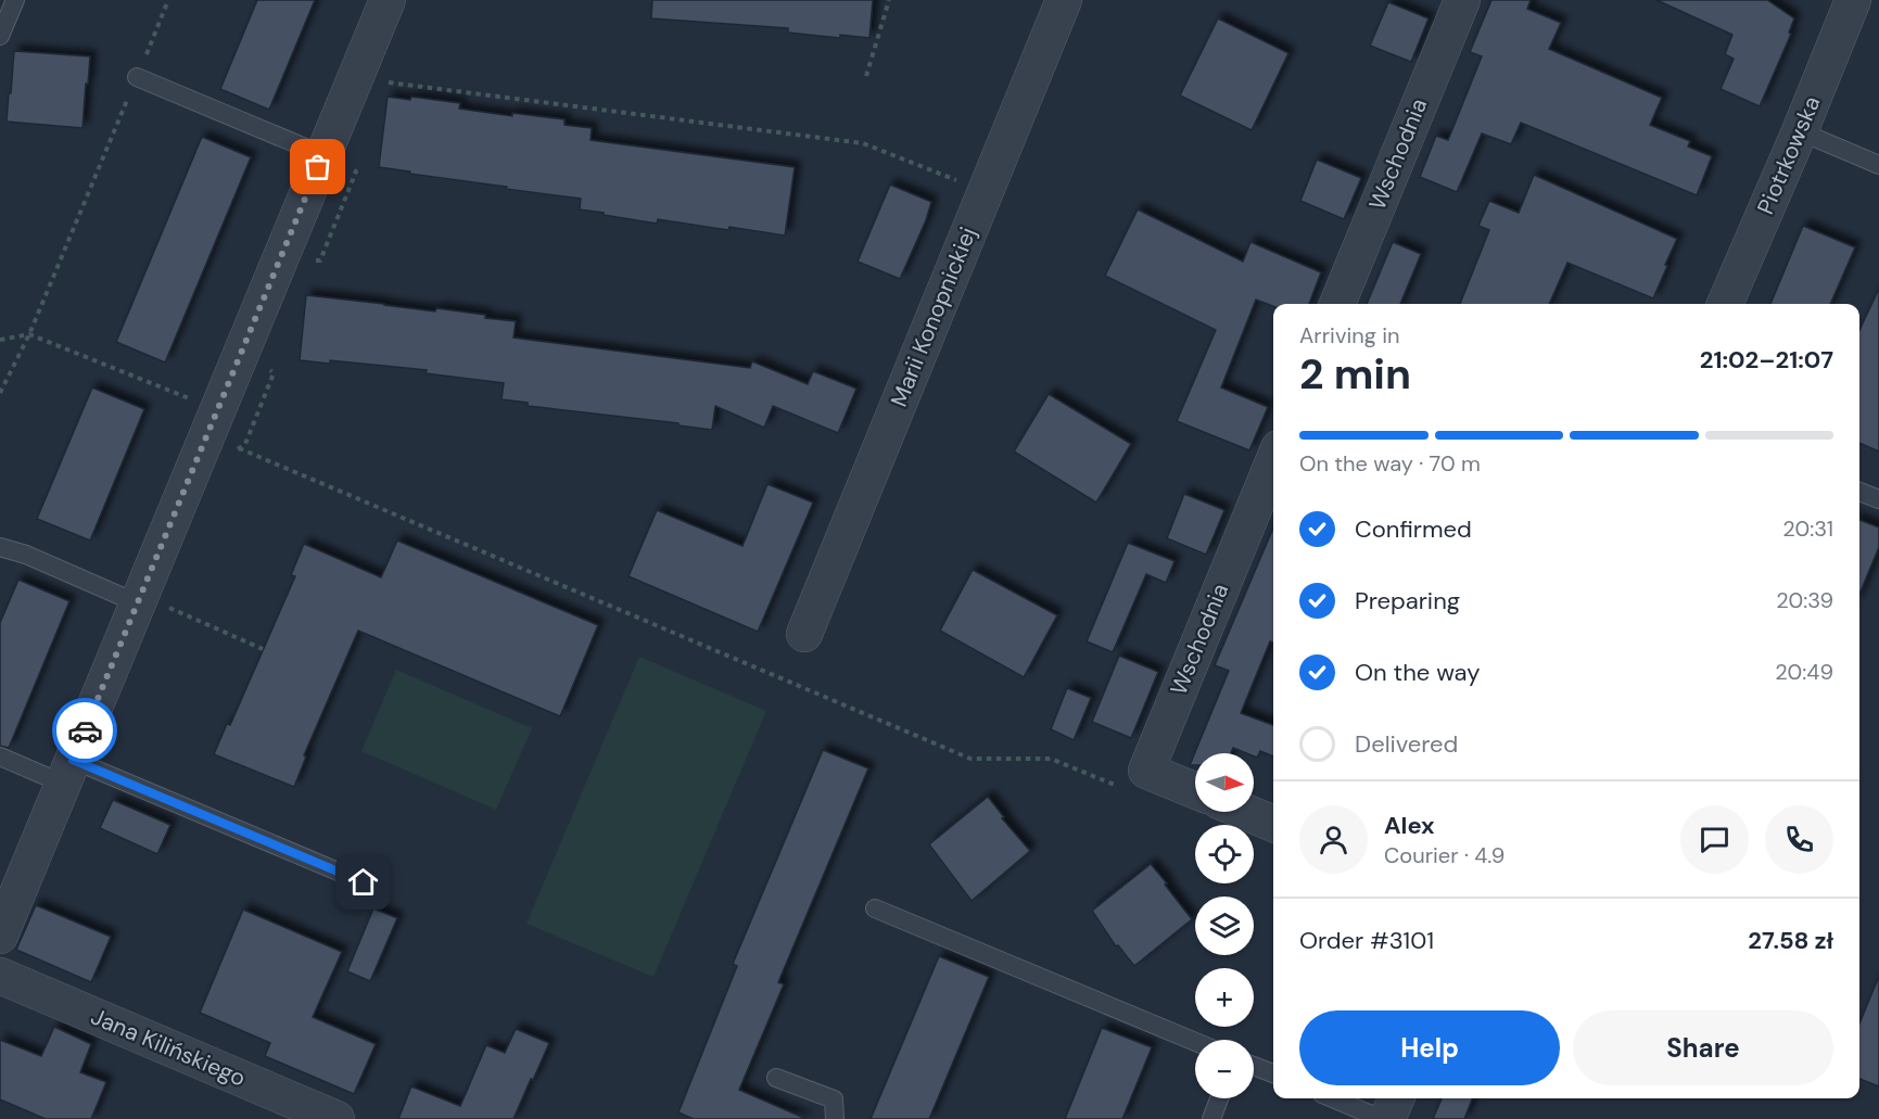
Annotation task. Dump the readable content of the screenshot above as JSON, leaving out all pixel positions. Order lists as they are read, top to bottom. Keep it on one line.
{"streets":{"street":["Wschodnia","Piotrkowska","Marii Konopnickiej","Jana Kilińskiego"]},"north":"right","page":{"heading":["2 min","Arriving in","21:02–21:07"],"panel":["Alex","Courier · 4.9","Order #3101","27.58 zł"],"bar":"On the way · 70 m","list":[["Confirmed","20:31"],["Preparing","20:39"],["On the way","20:49"],"Delivered"],"map_buttons":["+","−"],"buttons":["Help","Share"]}}
